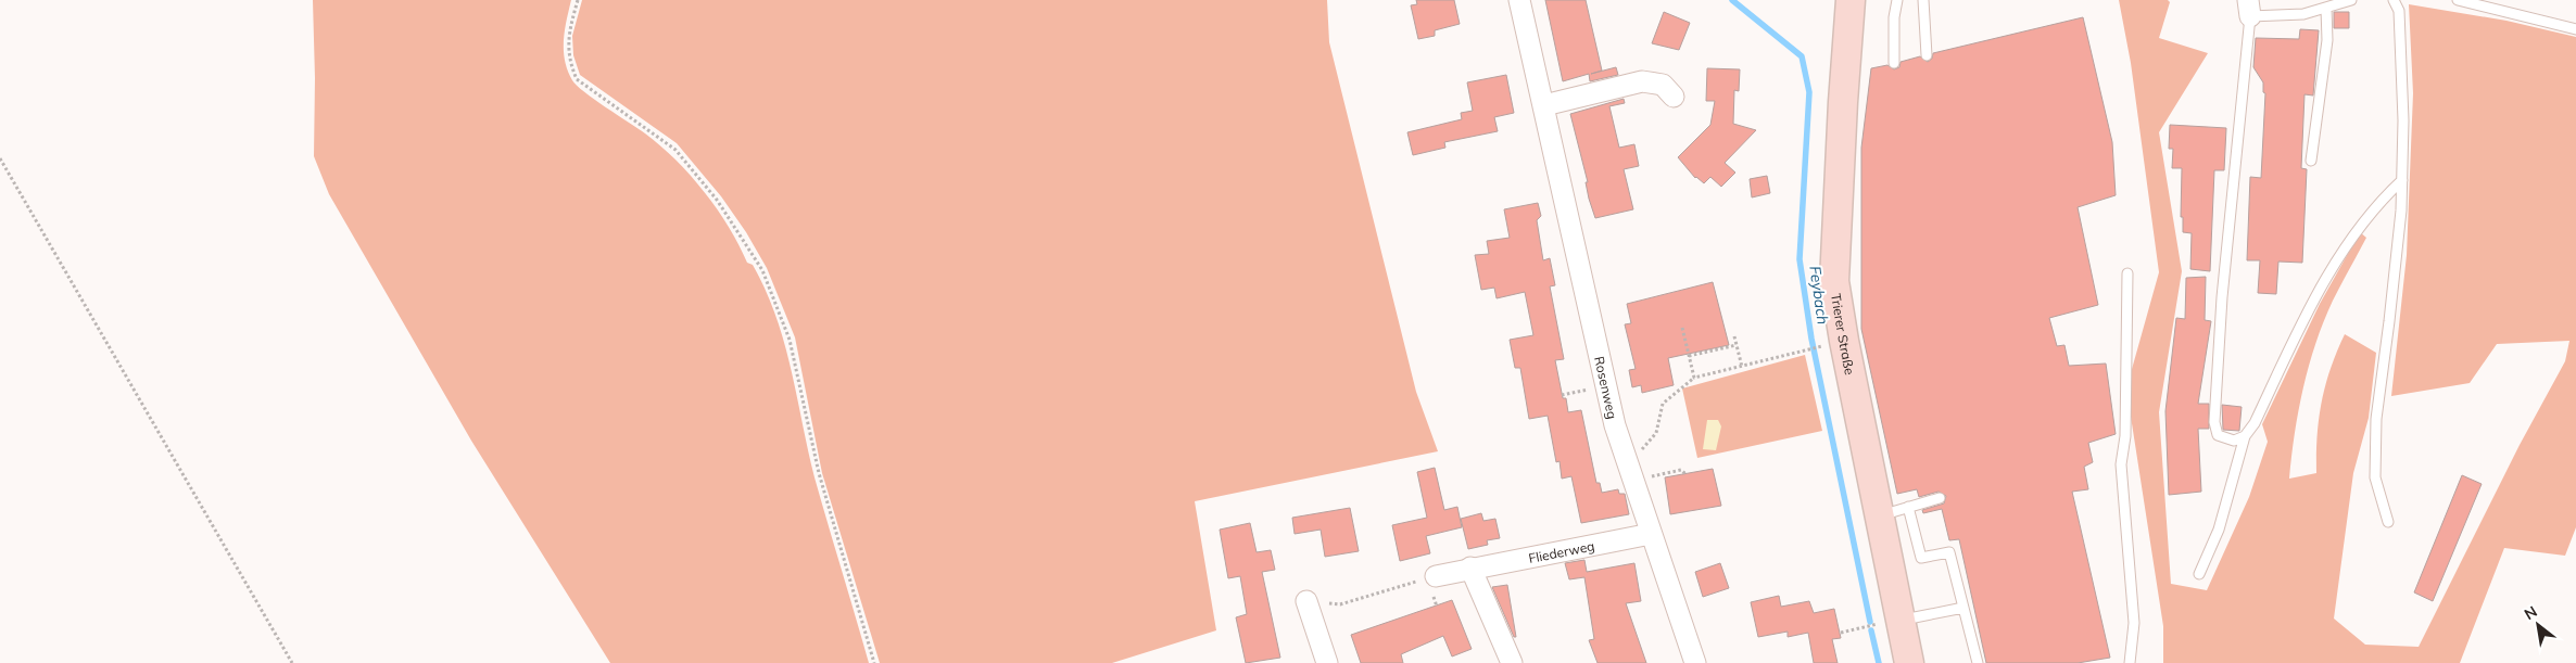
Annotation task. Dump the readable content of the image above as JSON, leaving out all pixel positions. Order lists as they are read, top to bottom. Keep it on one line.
{"streets":{"main road":["Trierer Straße"],"street":["Rosenweg","Fliederweg"]},"crossings":[["Rosenweg","Fliederweg"]],"water":["Feybach"],"north":"top left"}
